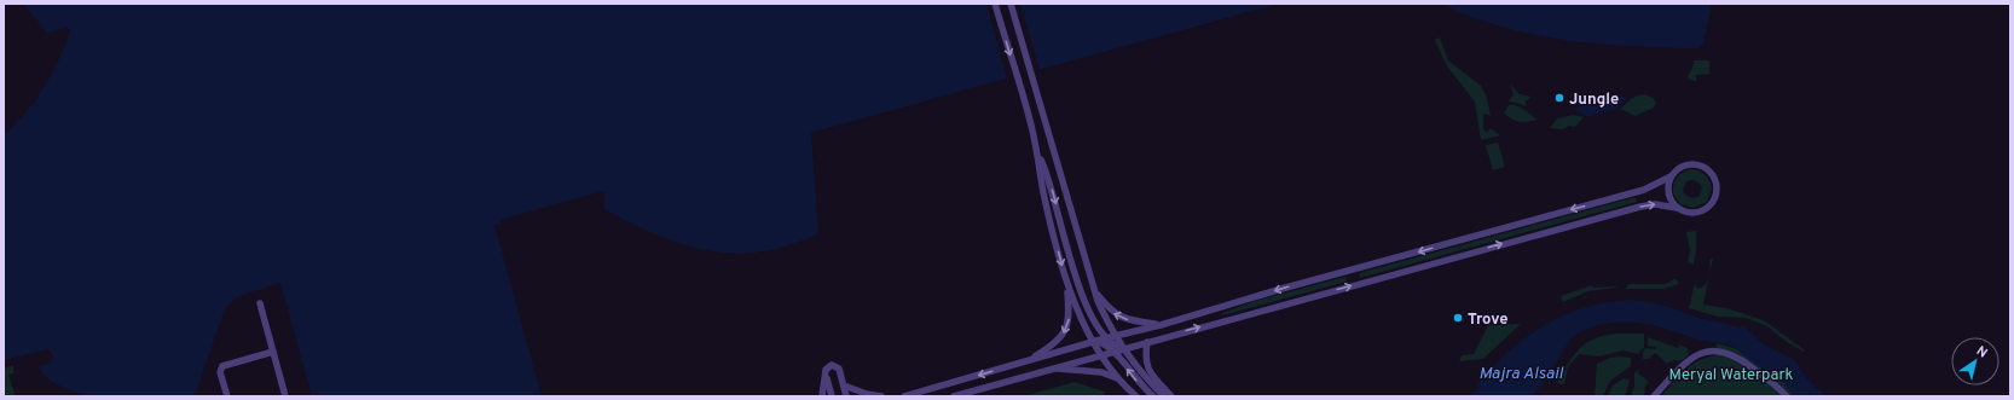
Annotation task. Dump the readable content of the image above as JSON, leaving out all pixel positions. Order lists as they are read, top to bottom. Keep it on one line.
{"water":["Majra Alsail"],"parks":["Meryal Waterpark"],"places":["Jungle","Trove"],"north":"top right"}
